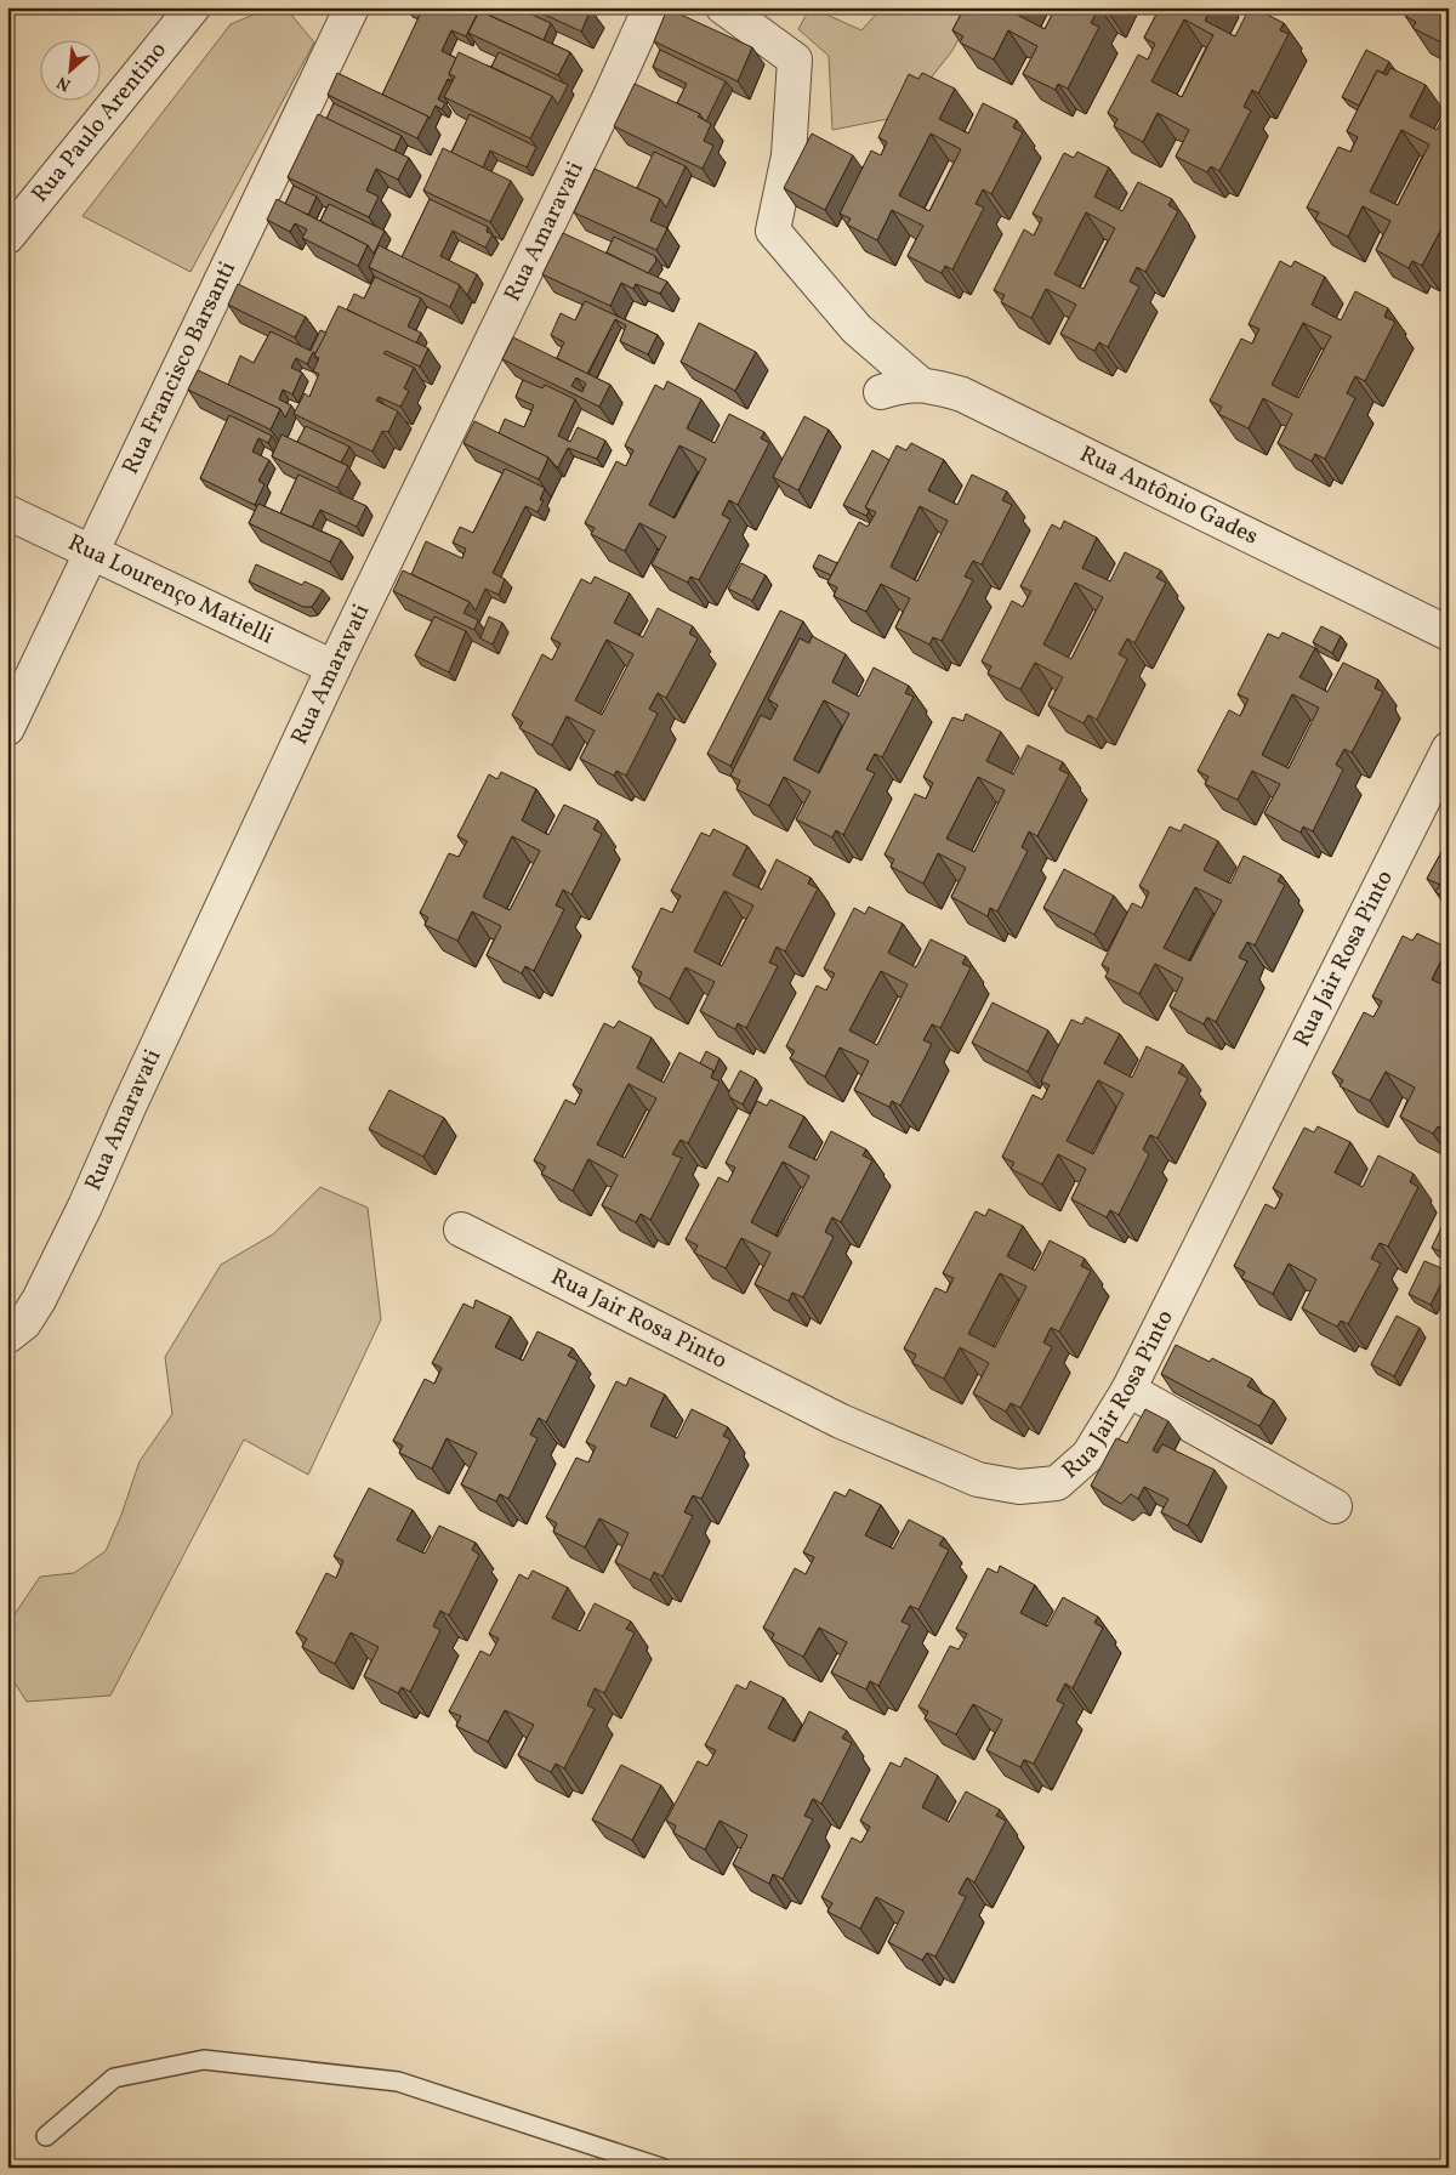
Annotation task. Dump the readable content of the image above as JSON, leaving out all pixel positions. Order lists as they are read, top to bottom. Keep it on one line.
{"streets":{"street":["Rua Paulo Arentino","Rua Amaravati","Rua Francisco Barsanti","Rua Antônio Gades","Rua Lourenço Matielli","Rua Jair Rosa Pinto"]},"crossings":[["Rua Amaravati","Rua Lourenço Matielli"],["Rua Francisco Barsanti","Rua Lourenço Matielli"]],"north":"bottom left"}
